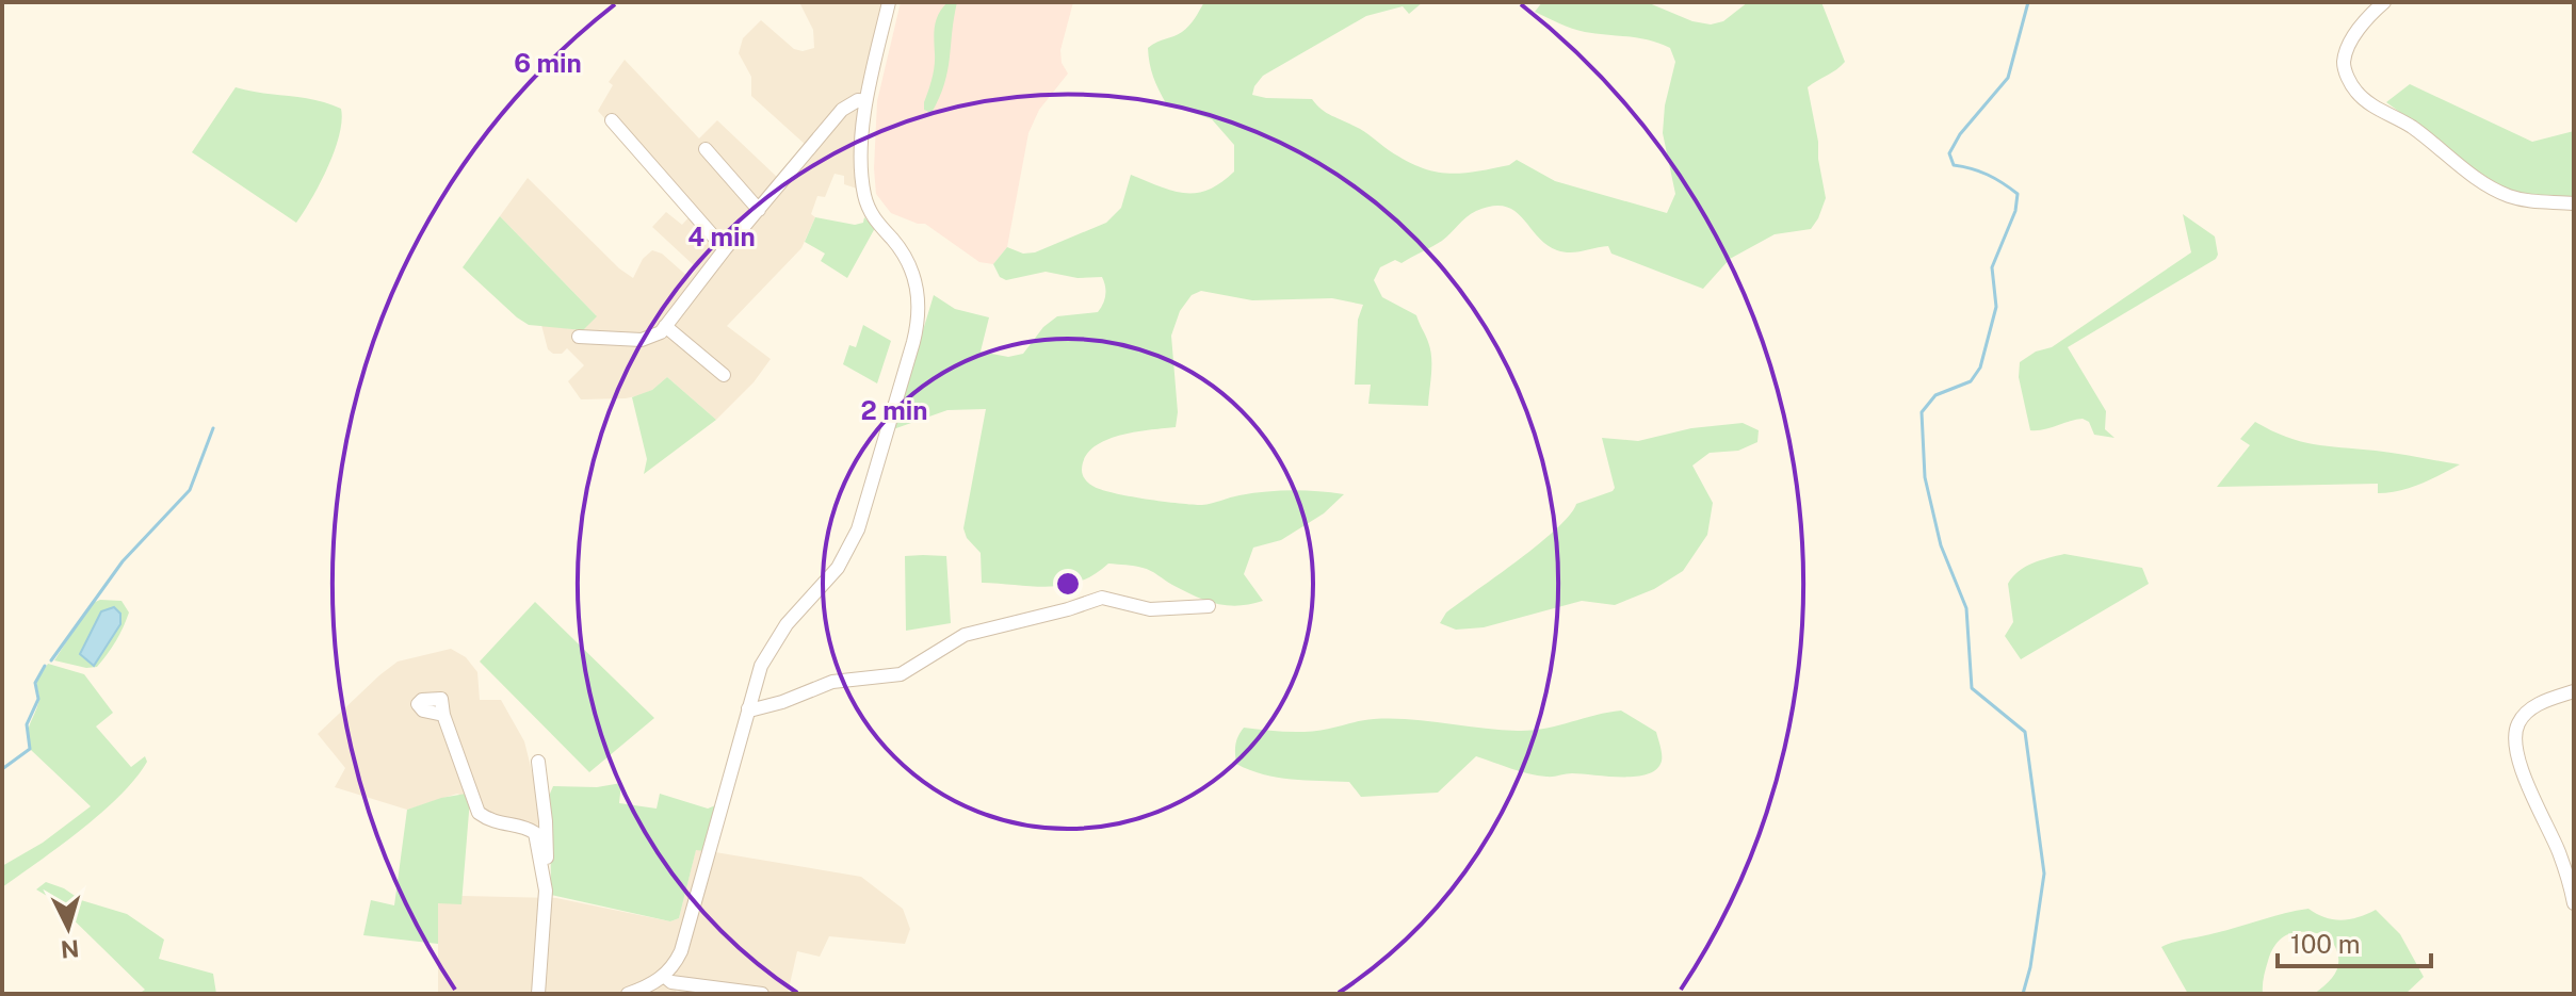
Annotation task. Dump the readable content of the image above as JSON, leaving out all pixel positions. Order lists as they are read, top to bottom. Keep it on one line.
{"scale_bar":"100 m","north":"bottom","rings":["6 min","4 min","2 min"]}
